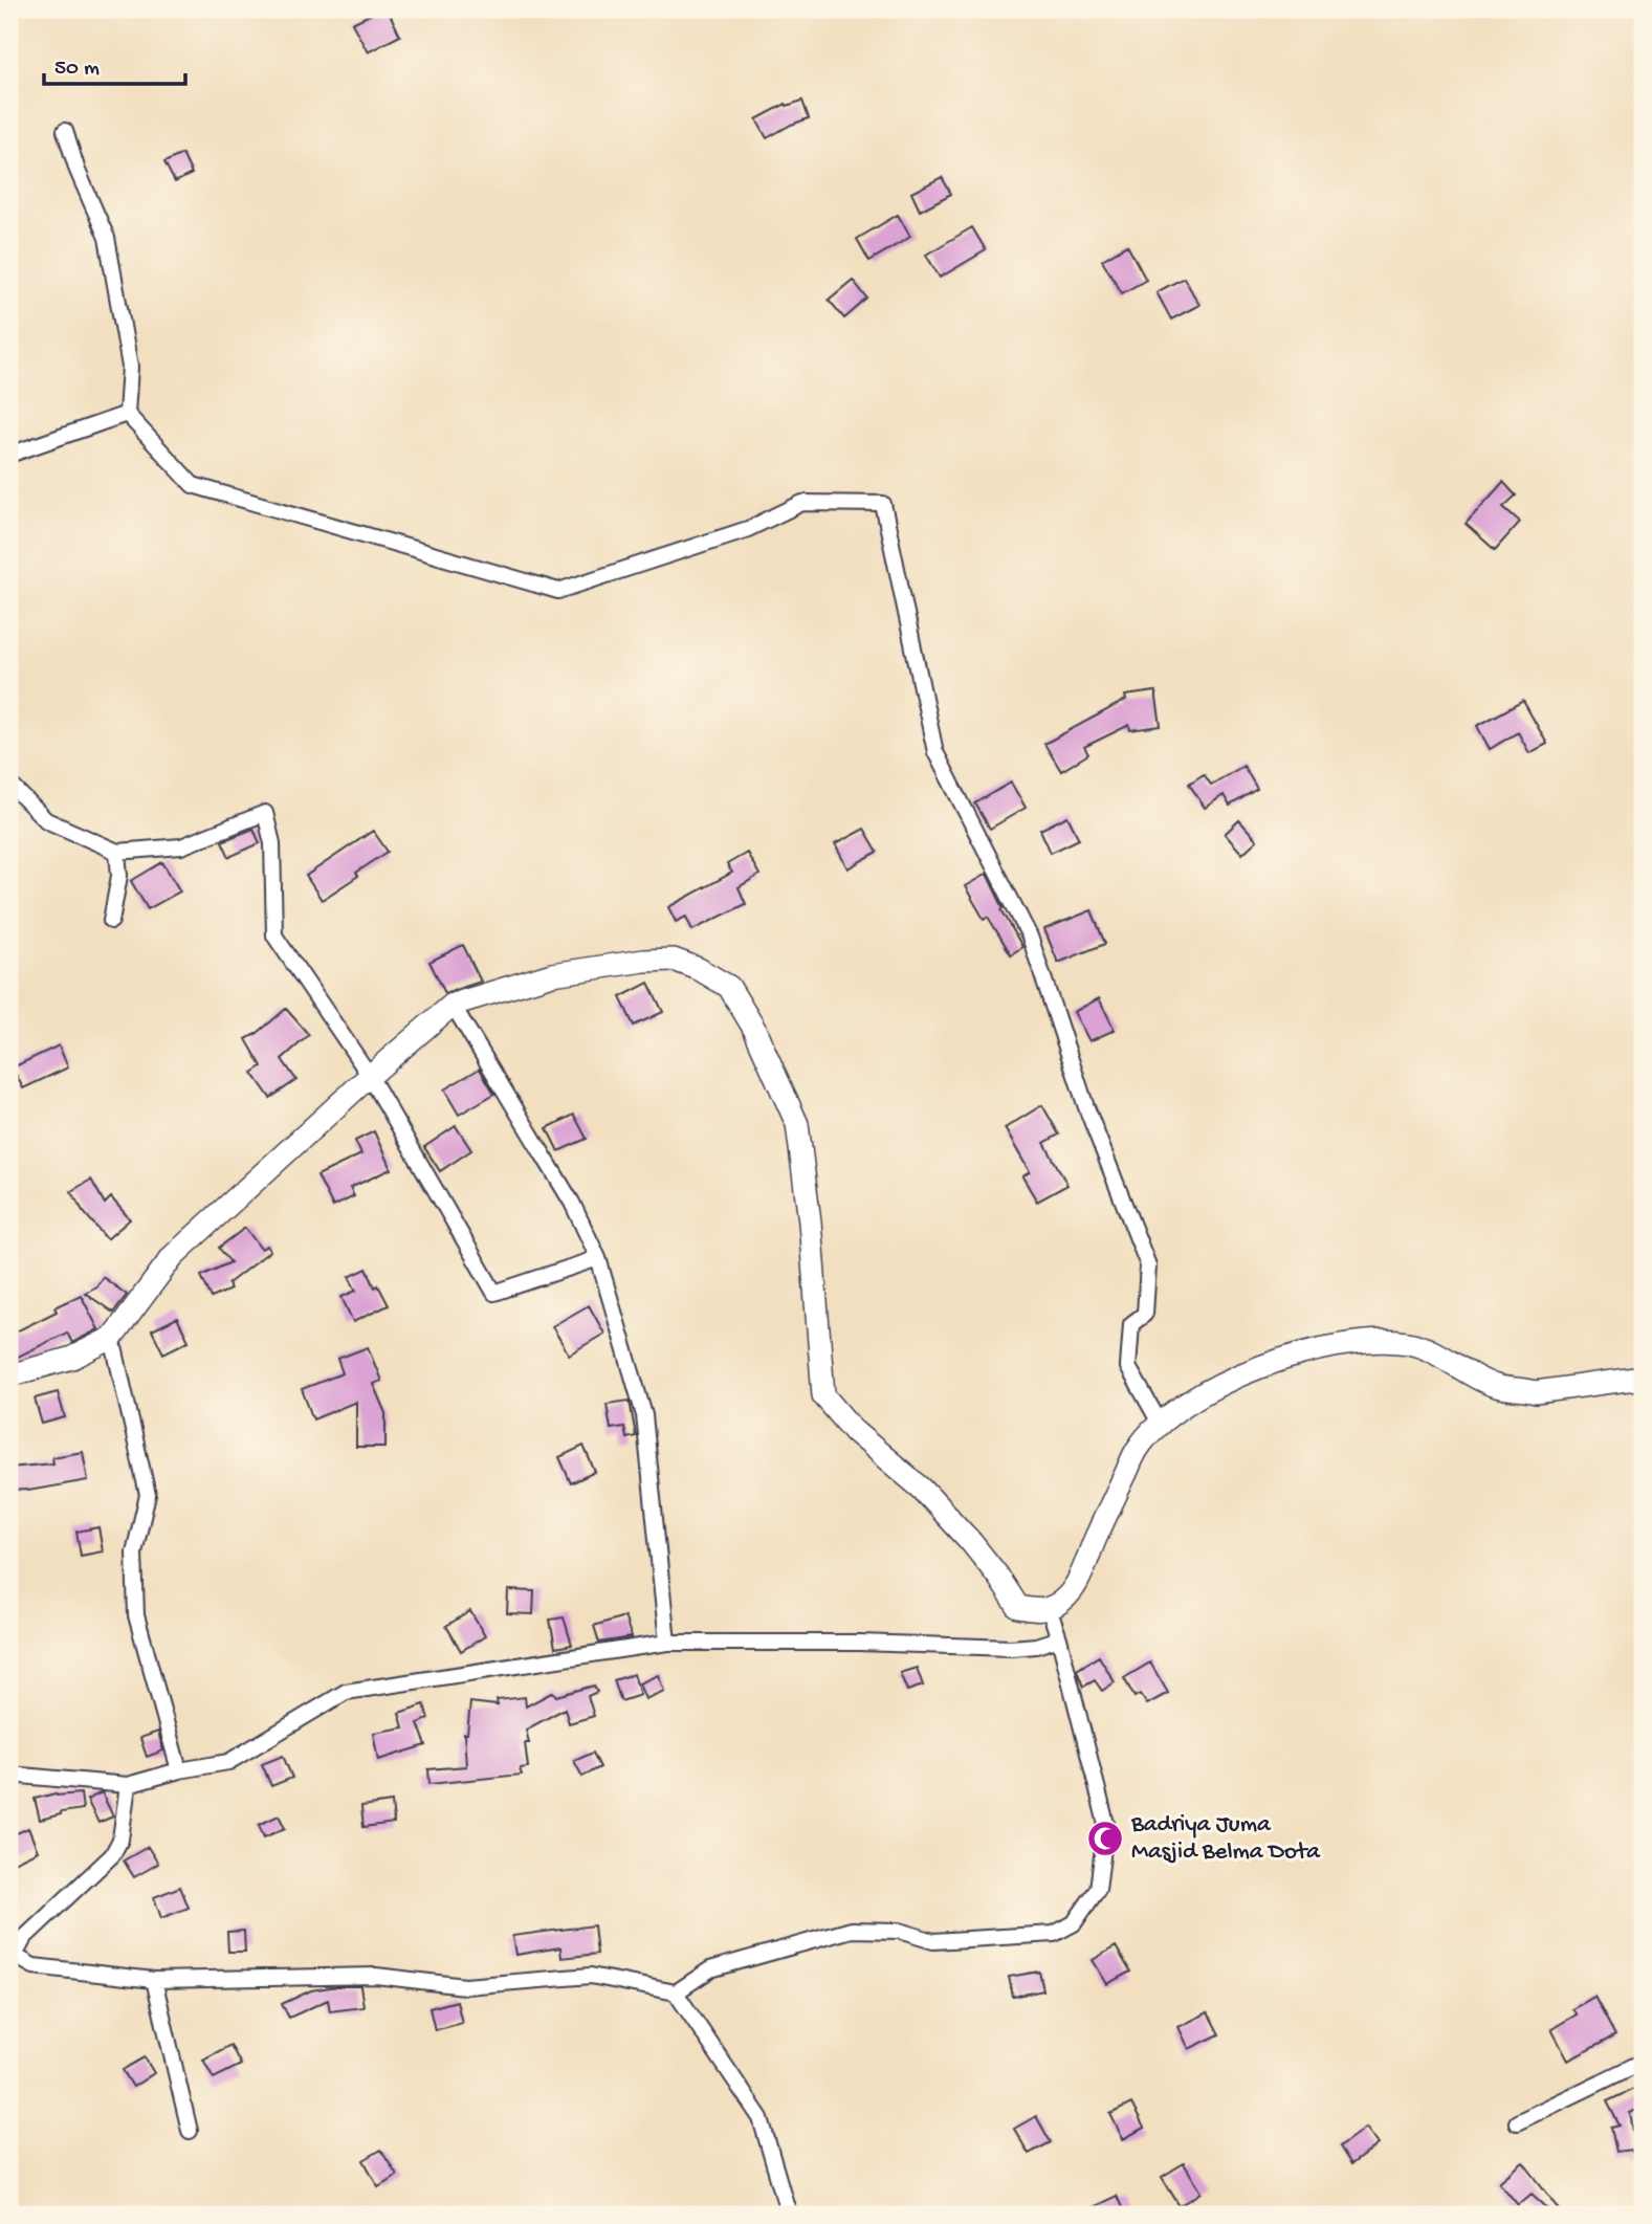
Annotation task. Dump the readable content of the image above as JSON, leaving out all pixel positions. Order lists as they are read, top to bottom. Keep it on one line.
{"places":{"mosque":["Badriya Juma Masjid Belma Dota"]},"scale_bar":"50 m"}
